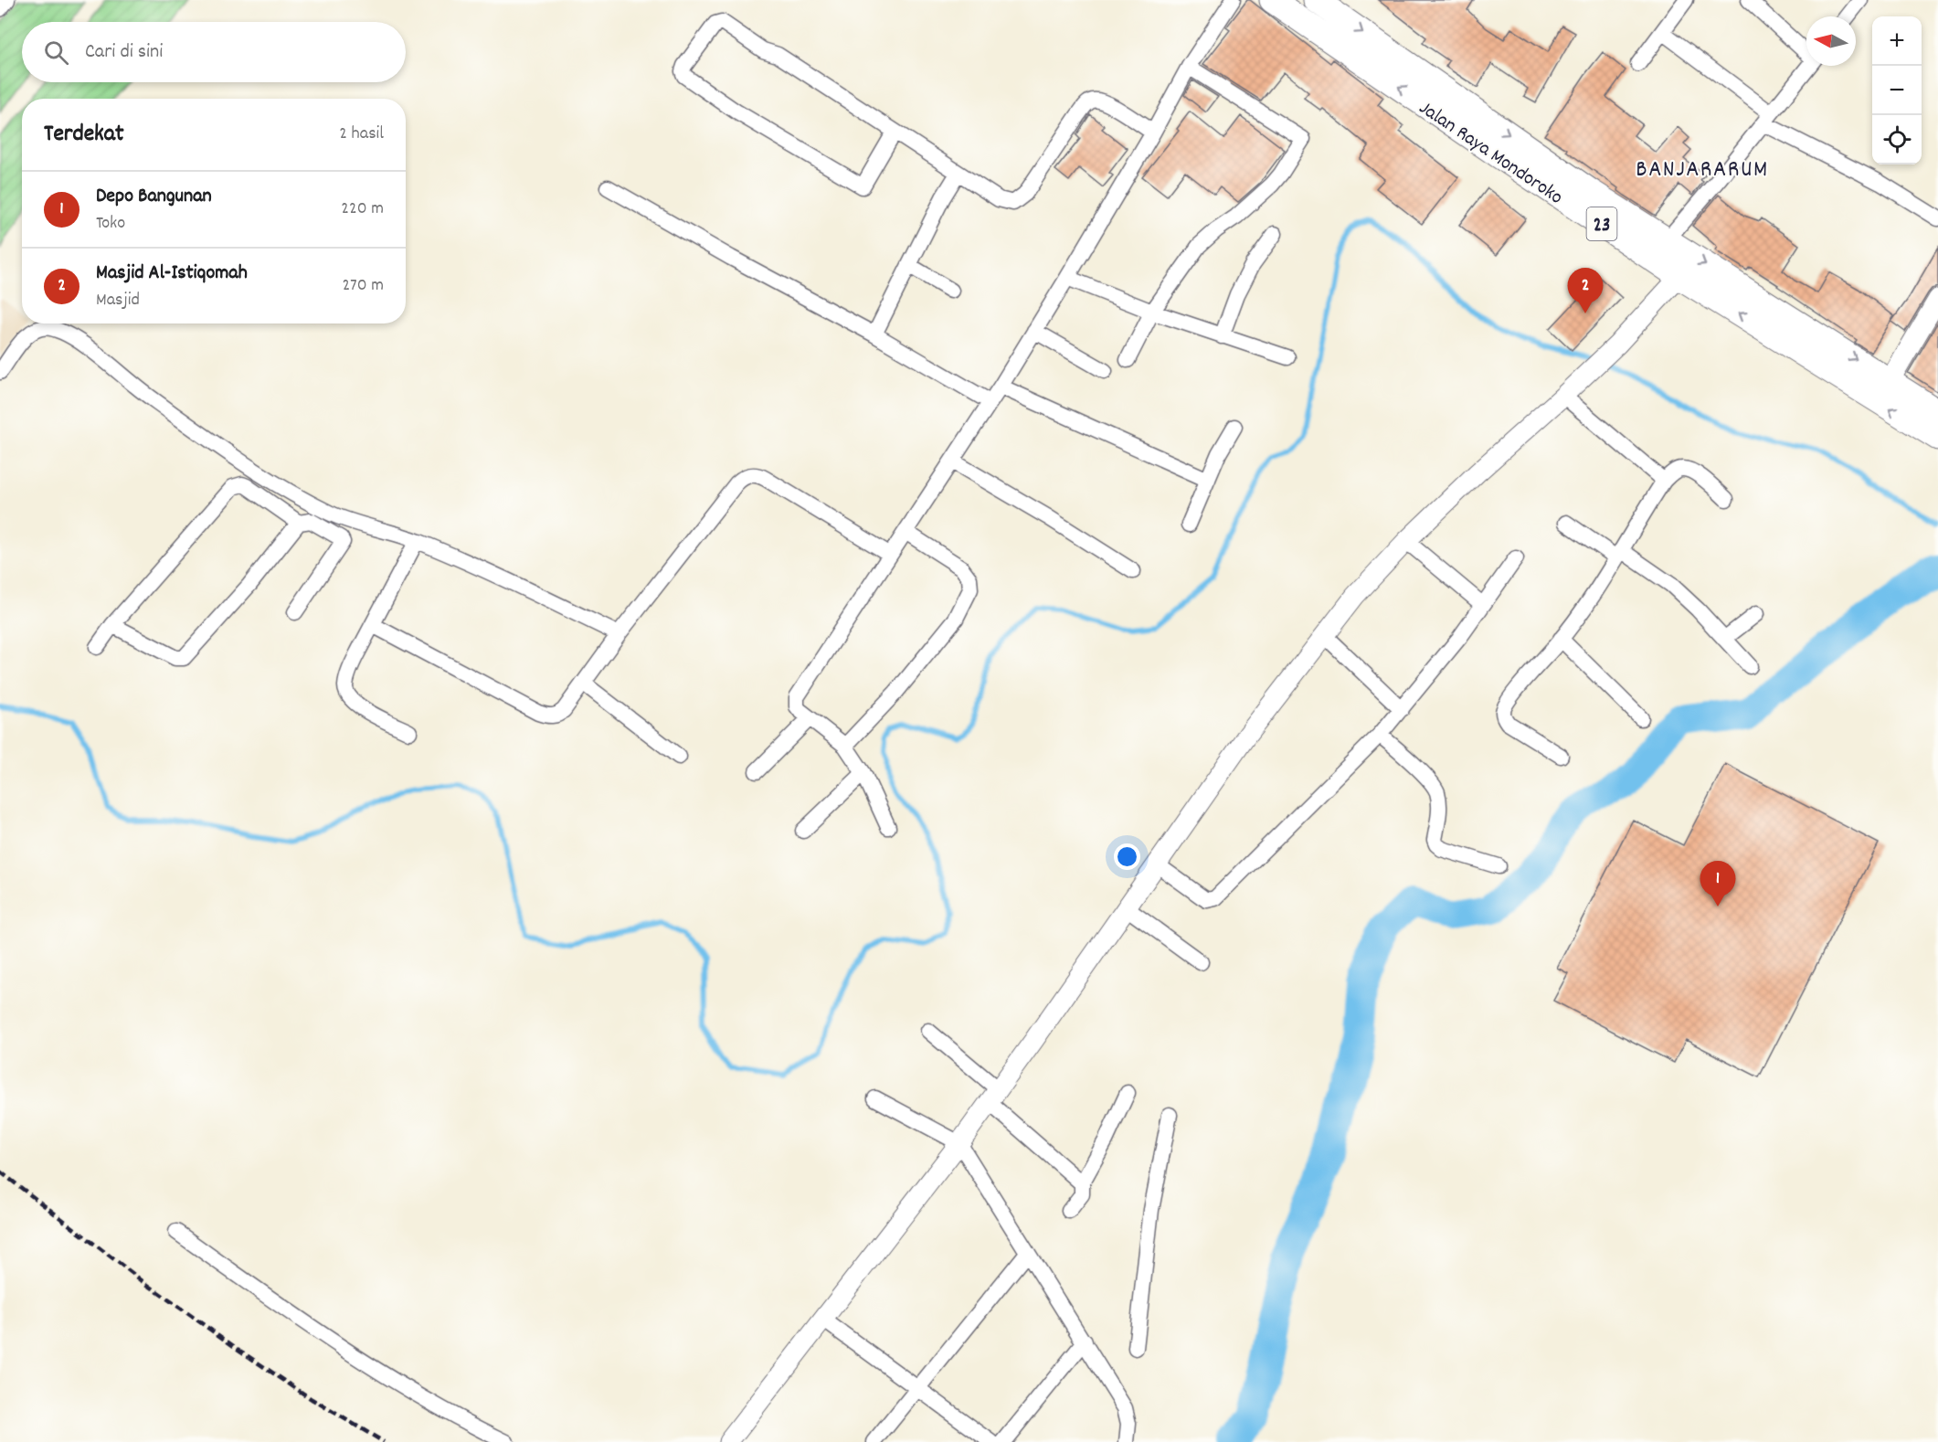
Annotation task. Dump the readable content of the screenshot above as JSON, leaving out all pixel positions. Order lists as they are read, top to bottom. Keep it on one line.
{"streets":{"highway":["Jalan Raya Mondoroko","23"]},"districts":["BANJARARUM"],"north":"left","page":{"map_buttons":["+","−"],"search":"Cari di sini","heading":["Terdekat","2 hasil"],"list":[{"mark":"1","name":"Depo Bangunan","note":"Toko","value":"220 m"},{"mark":"2","name":"Masjid Al-Istiqomah","note":"Masjid","value":"270 m"}],"pins":["2","1"]}}
